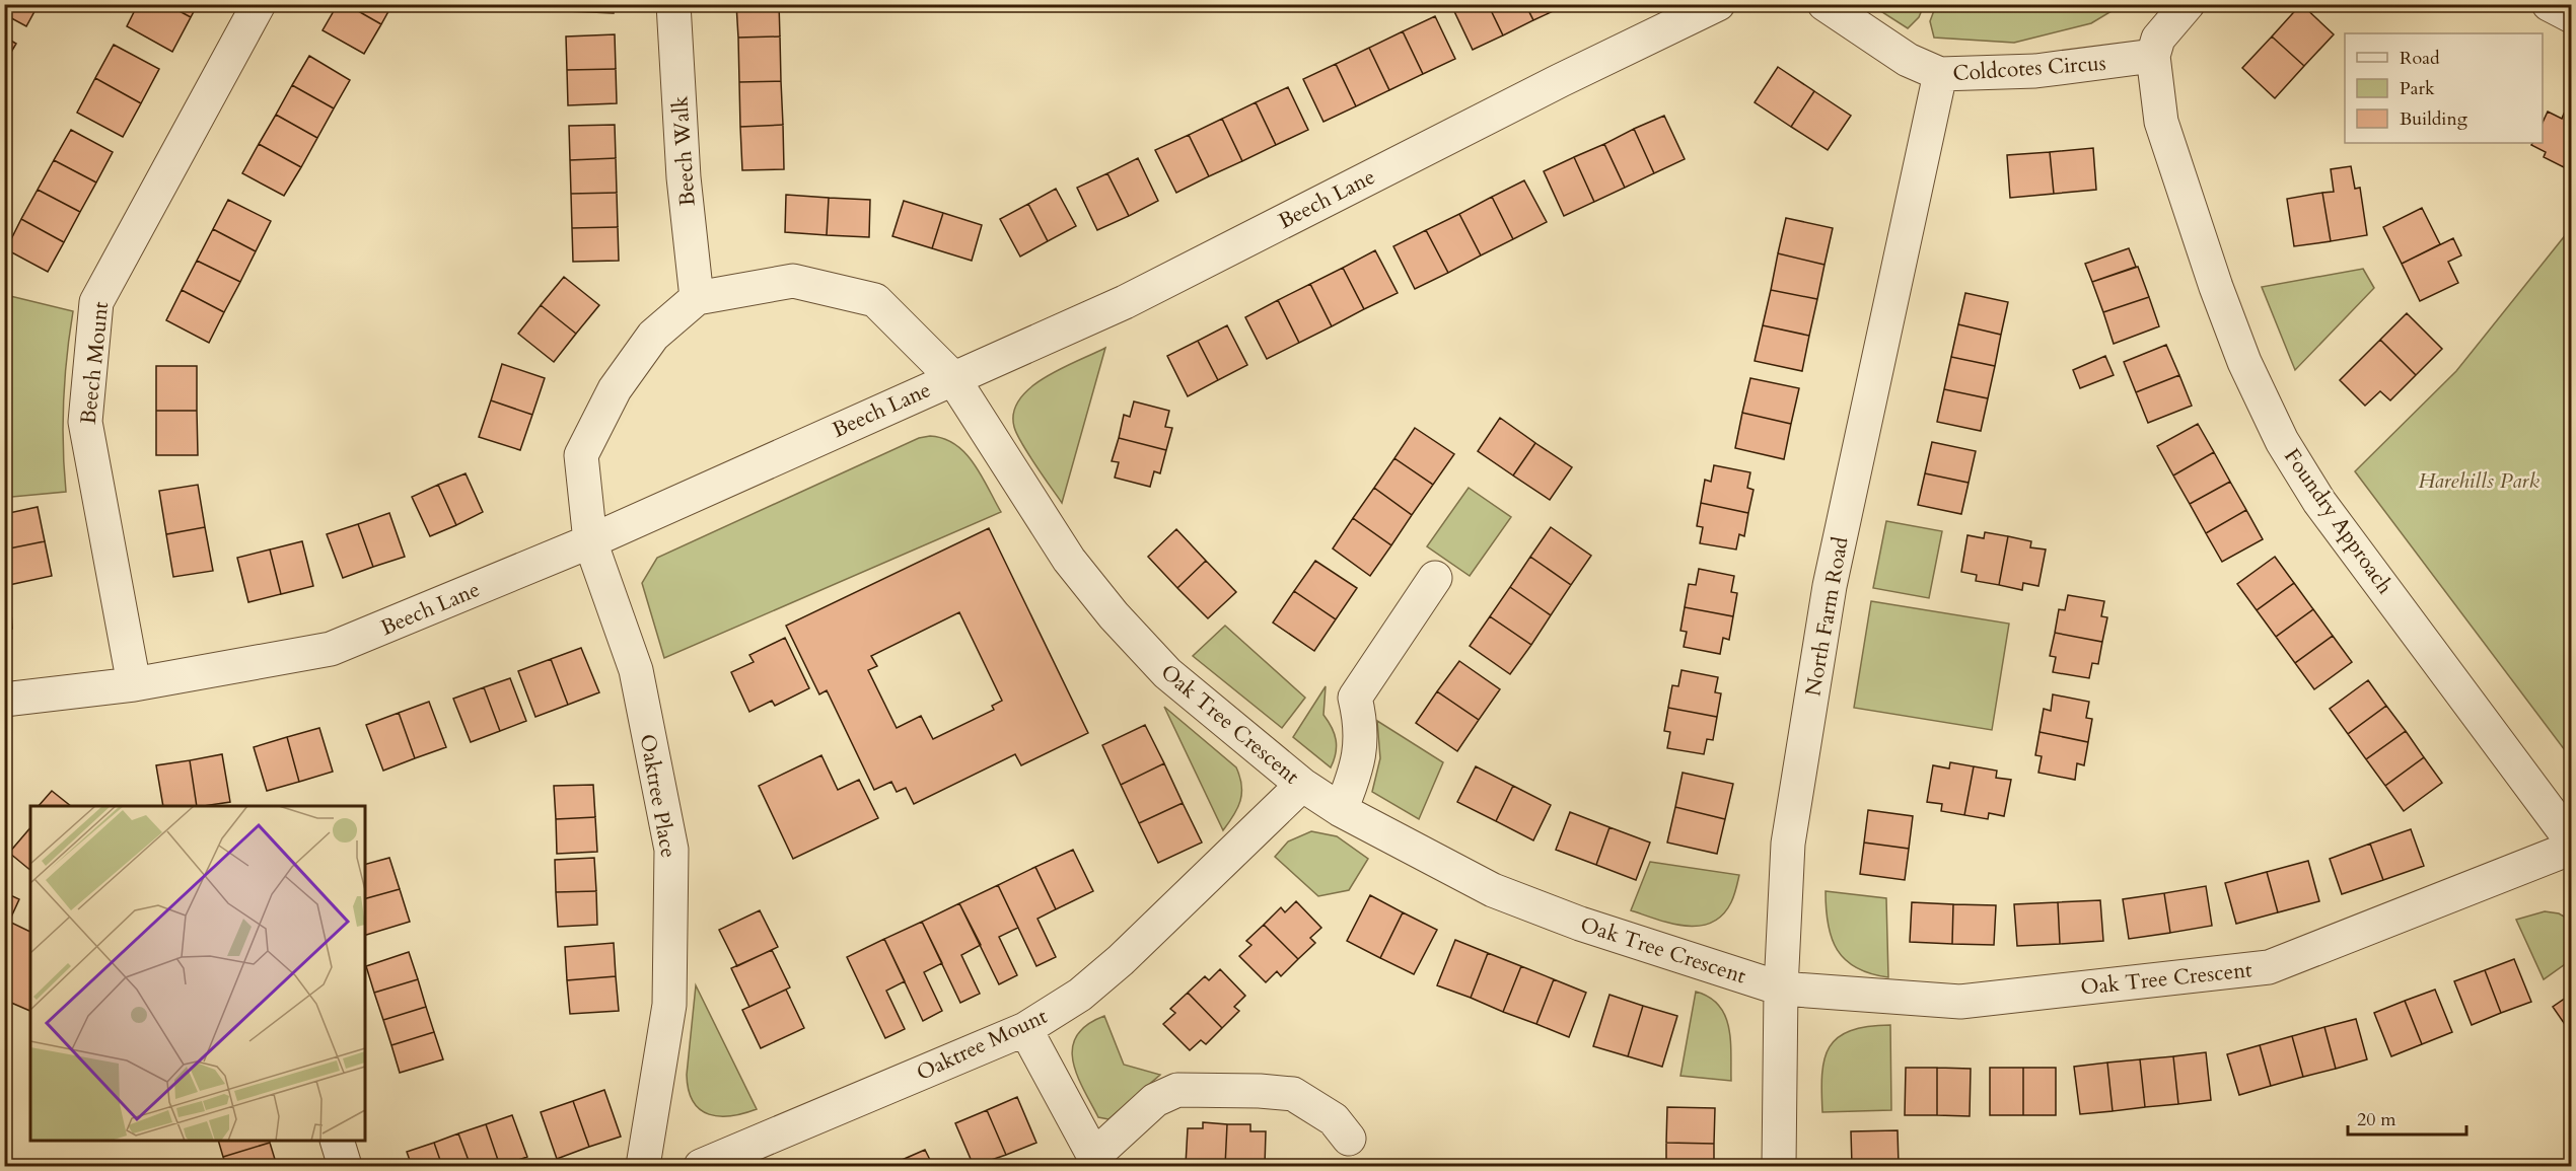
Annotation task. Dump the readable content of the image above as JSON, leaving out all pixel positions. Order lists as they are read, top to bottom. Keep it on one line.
{"streets":{"street":["Coldcotes Circus","Beech Walk","Beech Lane","Beech Mount","Foundry Approach","North Farm Road","Oak Tree Crescent","Oaktree Place","Oaktree Mount"]},"crossings":[["Coldcotes Circus","Foundry Approach"],["Coldcotes Circus","North Farm Road"],["Beech Walk","Oak Tree Crescent"],["Beech Walk","Oaktree Place"],["Beech Lane","Beech Mount"],["Beech Lane","Oak Tree Crescent"],["Beech Lane","Oaktree Place"],["North Farm Road","Oak Tree Crescent"],["Oak Tree Crescent","Oaktree Place"],["Oak Tree Crescent","Oaktree Mount"]],"parks":["Harehills Park"],"legend":["Road","Park","Building"],"scale_bar":"20 m"}
